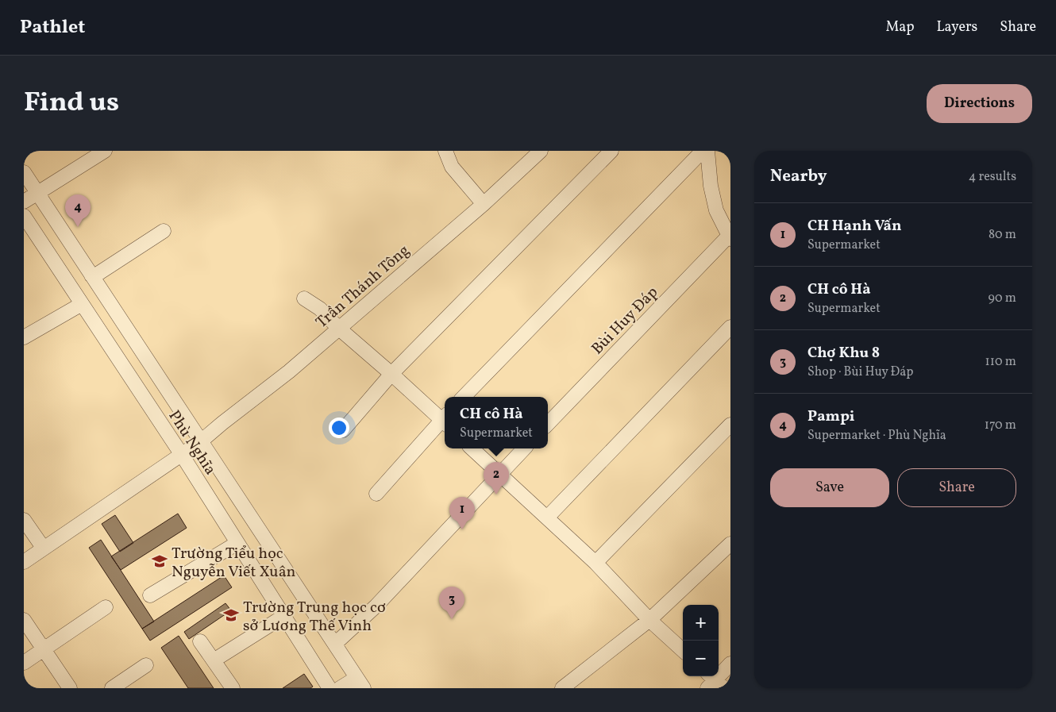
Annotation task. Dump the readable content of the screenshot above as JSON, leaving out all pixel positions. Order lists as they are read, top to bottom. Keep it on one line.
{"streets":{"street":["Trần Thánh Tông","Bùi Huy Đáp","Phù Nghĩa"]},"crossings":[["Trần Thánh Tông","Phù Nghĩa"]],"places":{"school or university":["Trường Tiểu học Nguyễn Viết Xuân","Trường Trung học cơ sở Lương Thế Vinh"]},"page":{"header":"Pathlet","nav":["Map","Layers","Share"],"title":"Find us","buttons":["Directions",["Save","Share"]],"heading":["Nearby","4 results"],"pins":["4","2","1","3"],"list":[{"mark":"1","name":"CH Hạnh Vấn","note":"Supermarket","value":"80 m"},{"mark":"2","name":"CH cô Hà","note":"Supermarket","value":"90 m"},{"mark":"3","name":"Chợ Khu 8","note":"Shop · Bùi Huy Đáp","value":"110 m"},{"mark":"4","name":"Pampi","note":"Supermarket · Phù Nghĩa","value":"170 m"}],"popup":["CH cô Hà","Supermarket"],"map_buttons":["+","−"]}}
